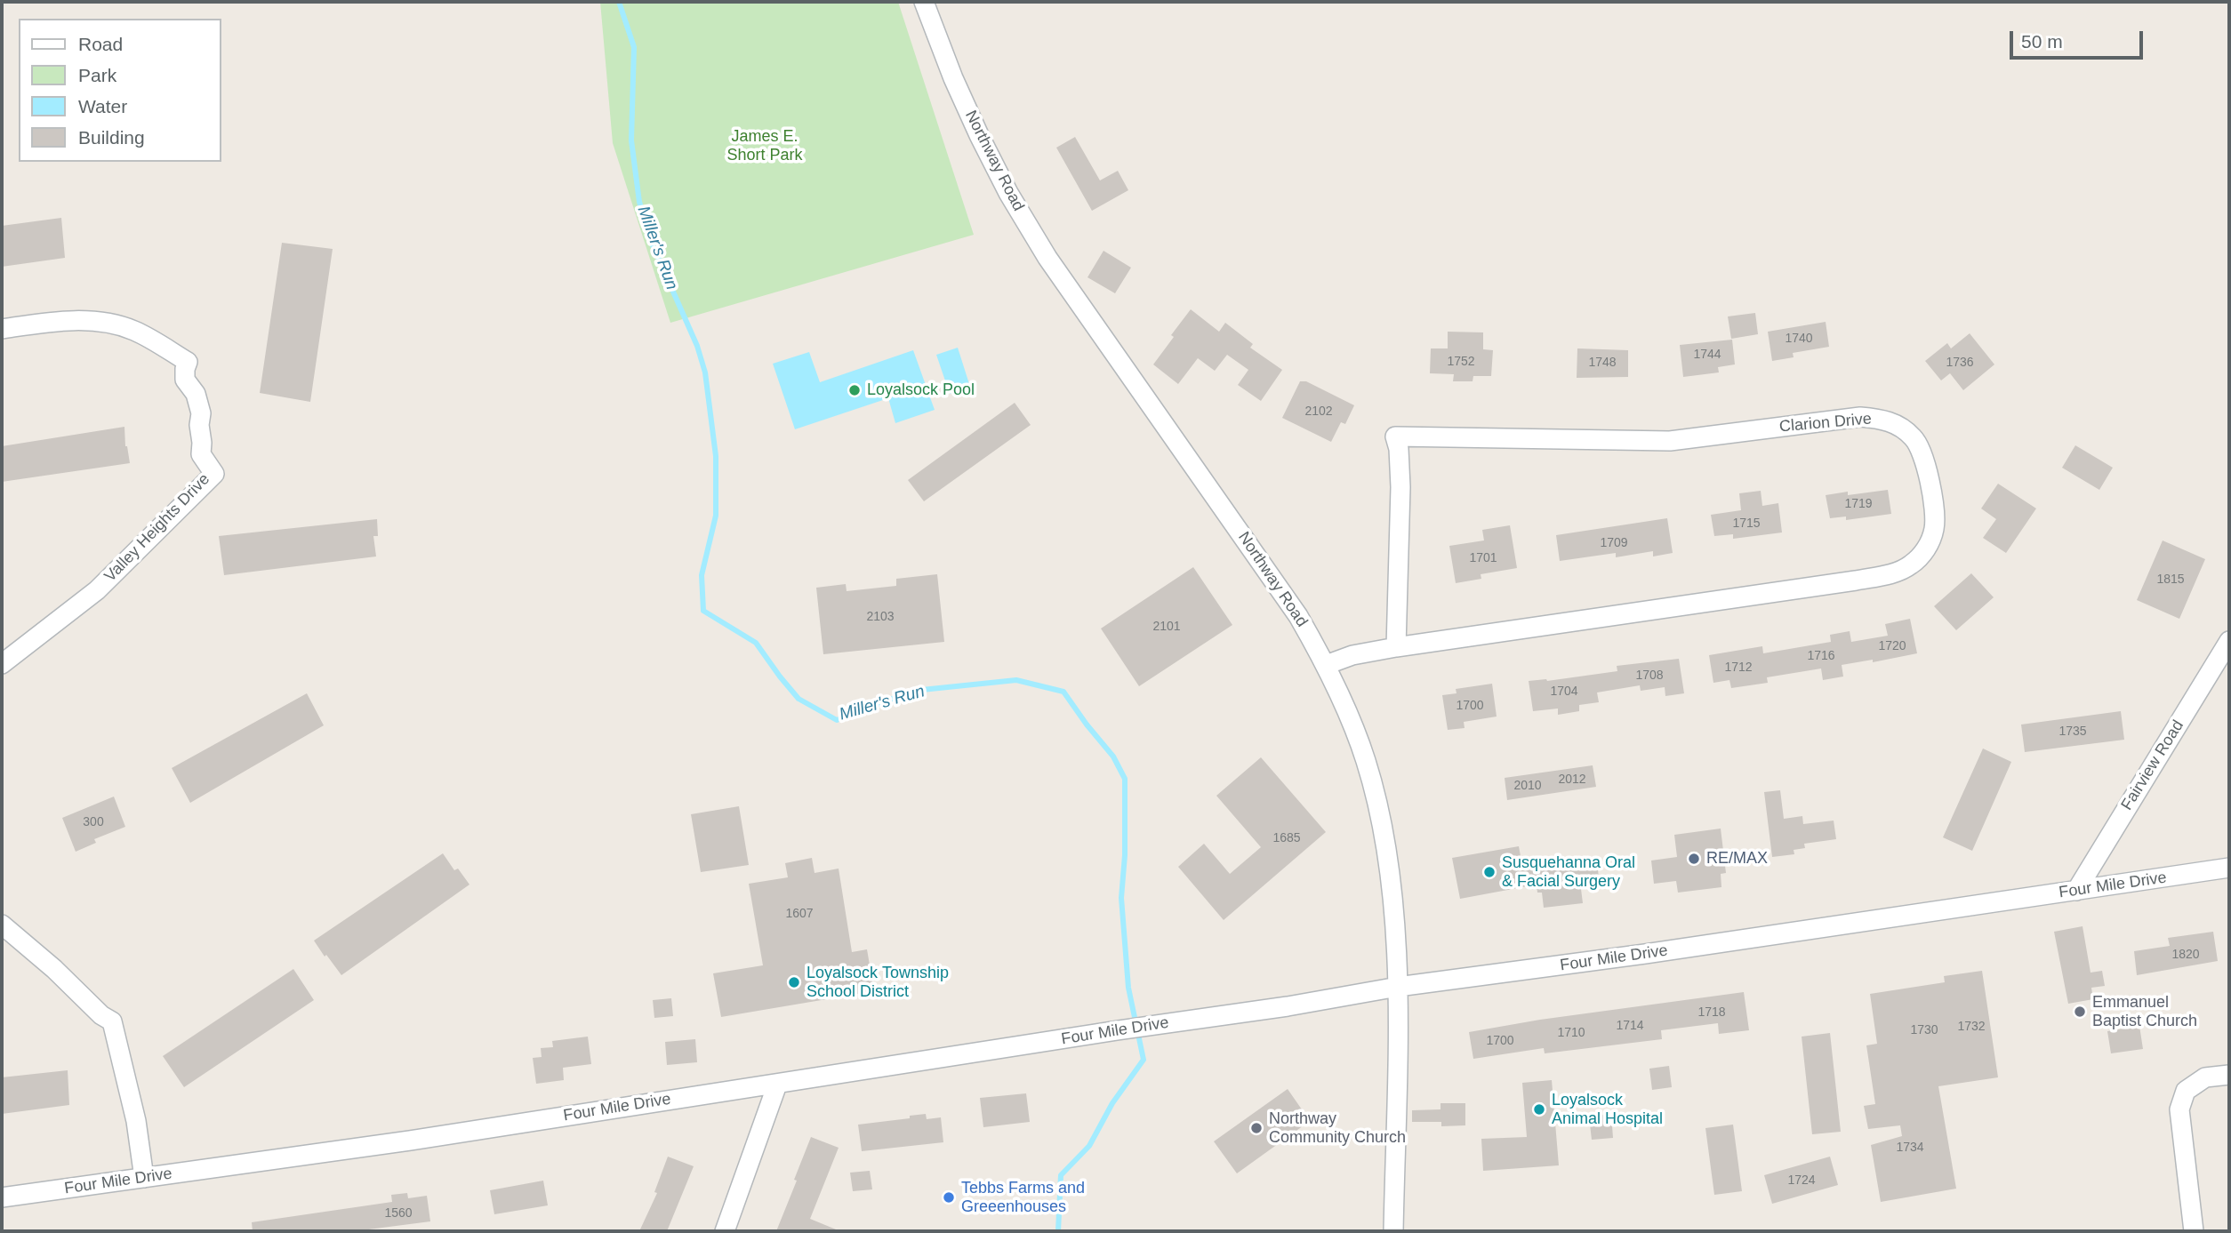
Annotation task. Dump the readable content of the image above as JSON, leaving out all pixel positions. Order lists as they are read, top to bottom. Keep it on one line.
{"streets":{"street":["Northway Road","Clarion Drive","Valley Heights Drive","Fairview Road","Four Mile Drive"]},"crossings":[["Northway Road","Clarion Drive"],["Northway Road","Four Mile Drive"],["Fairview Road","Four Mile Drive"]],"water":["Miller's Run"],"parks":["James E. Short Park"],"places":["Loyalsock Pool","RE/MAX","Susquehanna Oral & Facial Surgery","Loyalsock Township School District","Emmanuel Baptist Church","Loyalsock Animal Hospital","Northway Community Church","Tebbs Farms and Greeenhouses"],"house_numbers":["1740","1744","1752","1748","1736","2102","1719","1715","1709","1701","1815","2103","2101","1720","1716","1712","1708","1704","1700","1735","2012","2010","300","1685","1607","1820","1718","1714","1732","1730","1710","1700","1734","1724","1560"],"legend":["Road","Park","Water","Building"],"scale_bar":"50 m"}
